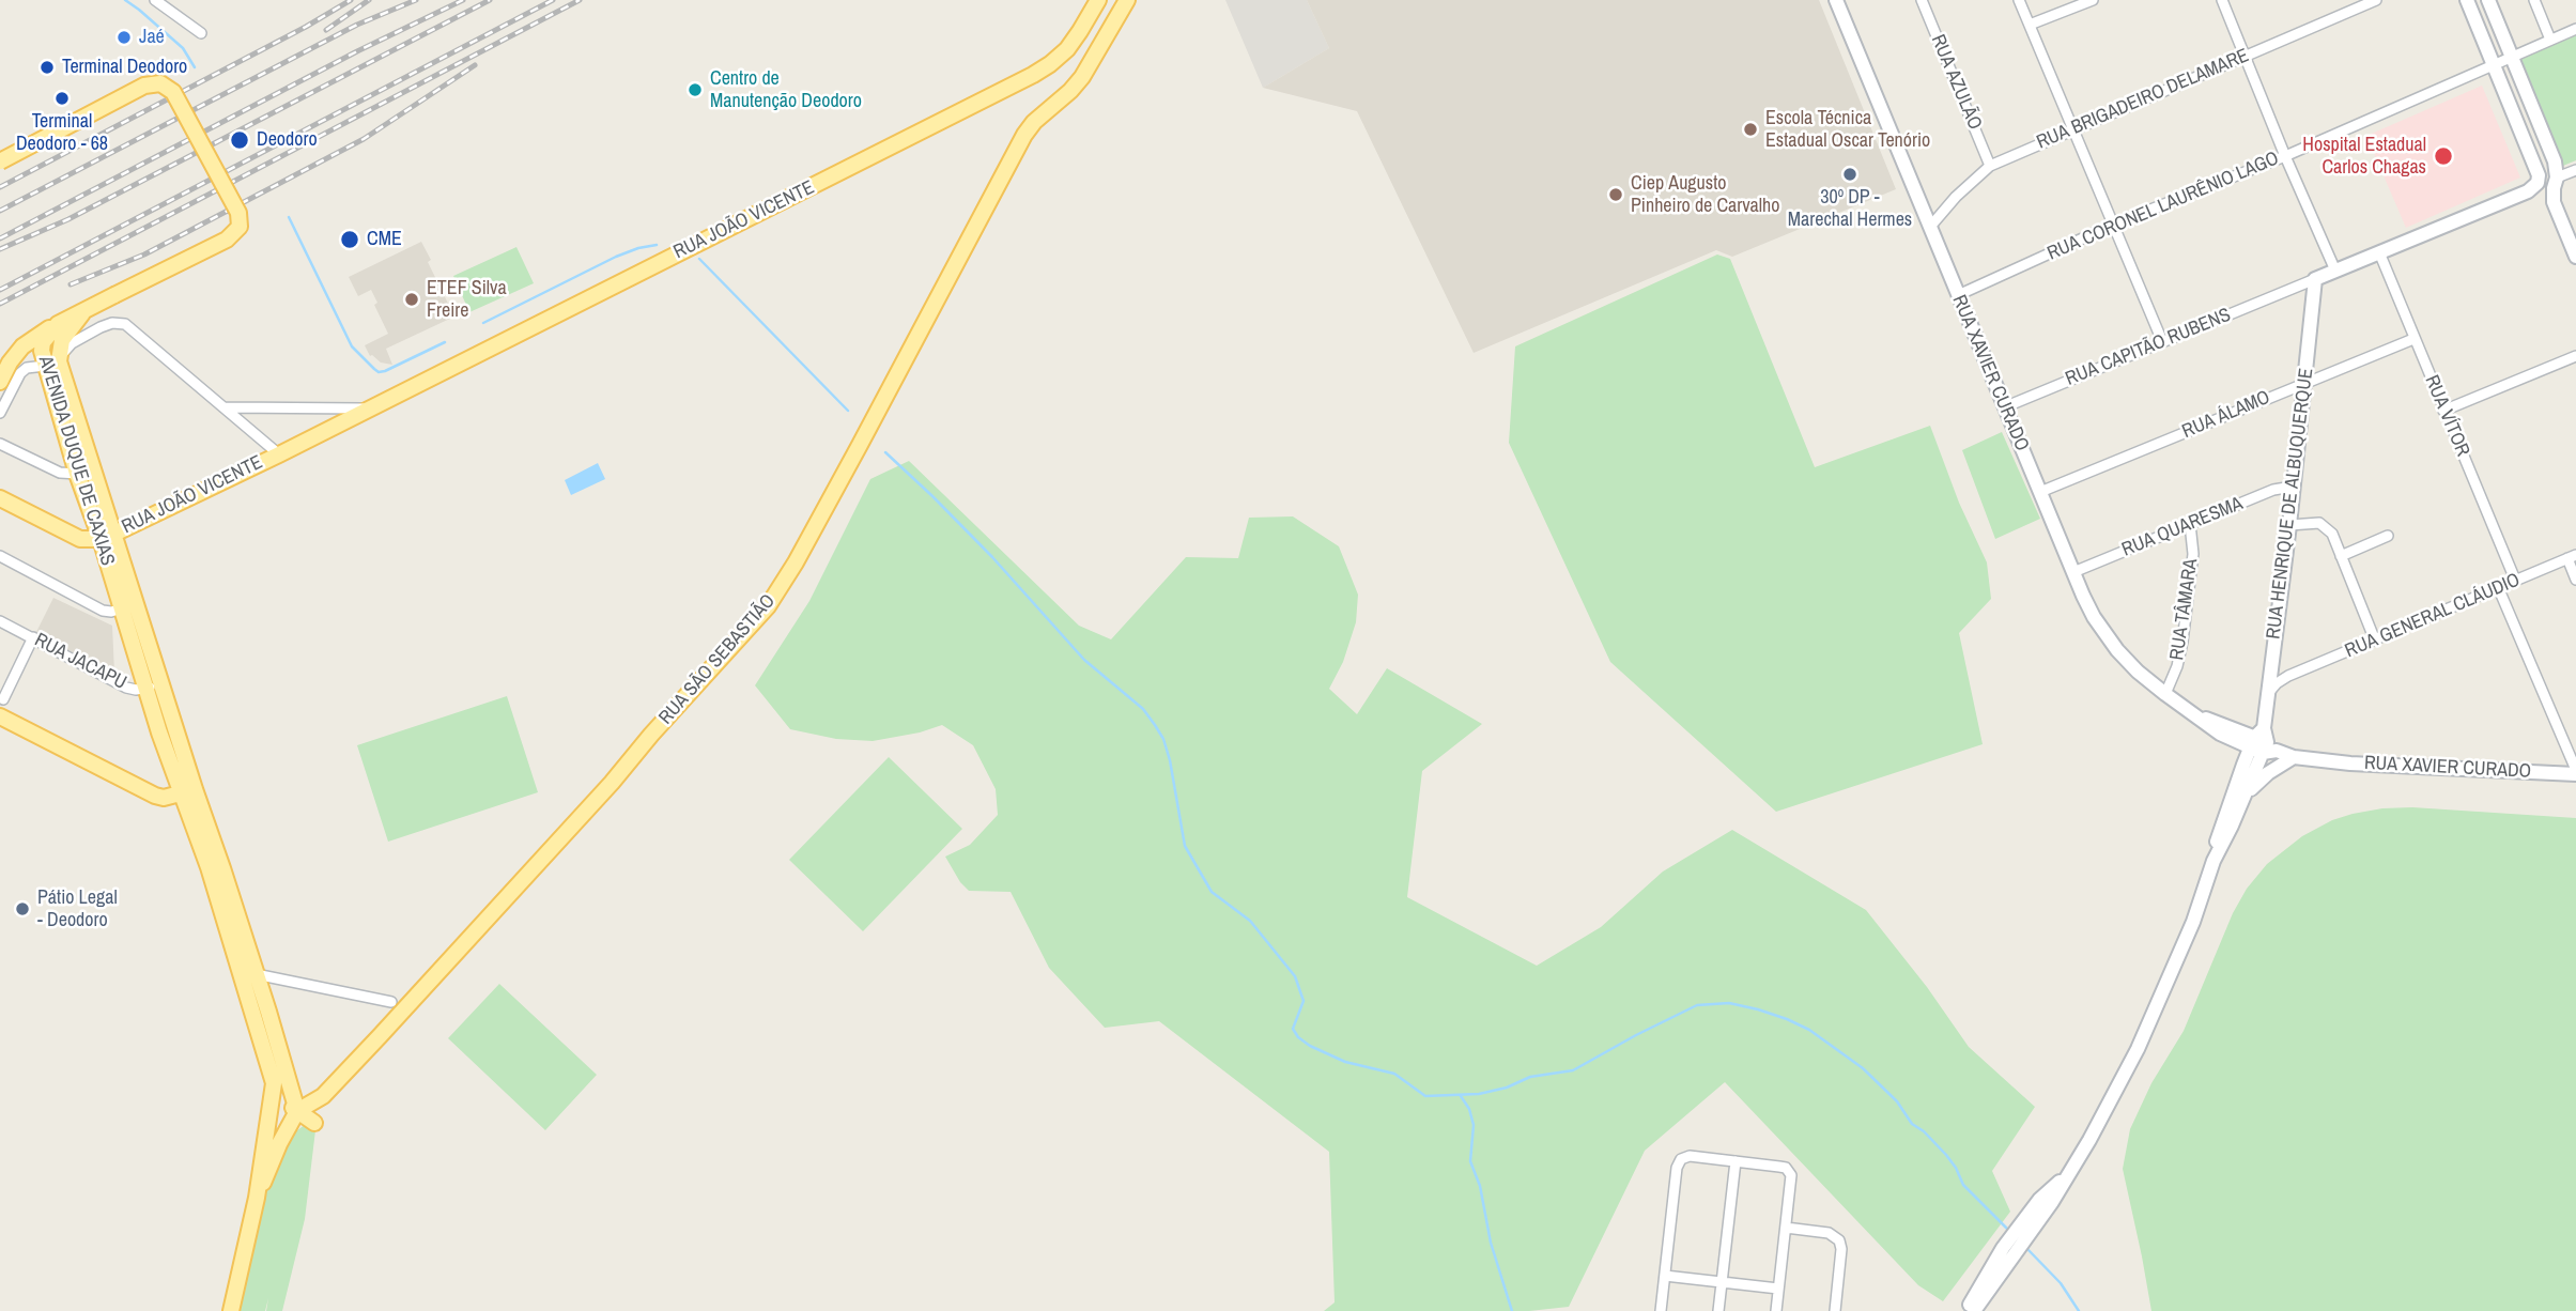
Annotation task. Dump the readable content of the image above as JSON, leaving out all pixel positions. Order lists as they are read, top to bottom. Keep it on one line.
{"streets":{"main road":["RUA JOÃO VICENTE","RUA CAPITÃO RUBENS","RUA XAVIER CURADO","AVENIDA DUQUE DE CAXIAS","RUA HENRIQUE DE ALBUQUERQUE","RUA SÃO SEBASTIÃO"],"street":["RUA AZULÃO","RUA BRIGADEIRO DELAMARE","RUA CORONEL LAURÊNIO LAGO","RUA ÁLAMO","RUA VÍTOR","RUA QUARESMA","RUA TÂMARA","RUA GENERAL CLÁUDIO","RUA JACAPU"]},"crossings":[["RUA AZULÃO","RUA BRIGADEIRO DELAMARE"],["RUA BRIGADEIRO DELAMARE","RUA XAVIER CURADO"],["RUA CORONEL LAURÊNIO LAGO","RUA CAPITÃO RUBENS"],["RUA CORONEL LAURÊNIO LAGO","RUA XAVIER CURADO"],["RUA JOÃO VICENTE","AVENIDA DUQUE DE CAXIAS"],["RUA CAPITÃO RUBENS","RUA XAVIER CURADO"],["RUA CAPITÃO RUBENS","RUA VÍTOR"],["RUA CAPITÃO RUBENS","RUA HENRIQUE DE ALBUQUERQUE"],["RUA XAVIER CURADO","RUA ÁLAMO"],["RUA XAVIER CURADO","RUA HENRIQUE DE ALBUQUERQUE"],["RUA XAVIER CURADO","RUA QUARESMA"],["RUA XAVIER CURADO","RUA TÂMARA"],["RUA ÁLAMO","RUA VÍTOR"],["RUA ÁLAMO","RUA HENRIQUE DE ALBUQUERQUE"],["RUA VÍTOR","RUA GENERAL CLÁUDIO"],["AVENIDA DUQUE DE CAXIAS","RUA SÃO SEBASTIÃO"],["AVENIDA DUQUE DE CAXIAS","RUA JACAPU"],["RUA HENRIQUE DE ALBUQUERQUE","RUA QUARESMA"],["RUA HENRIQUE DE ALBUQUERQUE","RUA GENERAL CLÁUDIO"],["RUA QUARESMA","RUA TÂMARA"]],"places":["Jaé","Terminal Deodoro","Centro de Manutenção Deodoro","Terminal Deodoro - 68","Escola Técnica Estadual Oscar Tenório","Deodoro","Hospital Estadual Carlos Chagas","30º DP - Marechal Hermes","Ciep Augusto Pinheiro de Carvalho","CME","ETEF Silva Freire","Pátio Legal - Deodoro"]}
